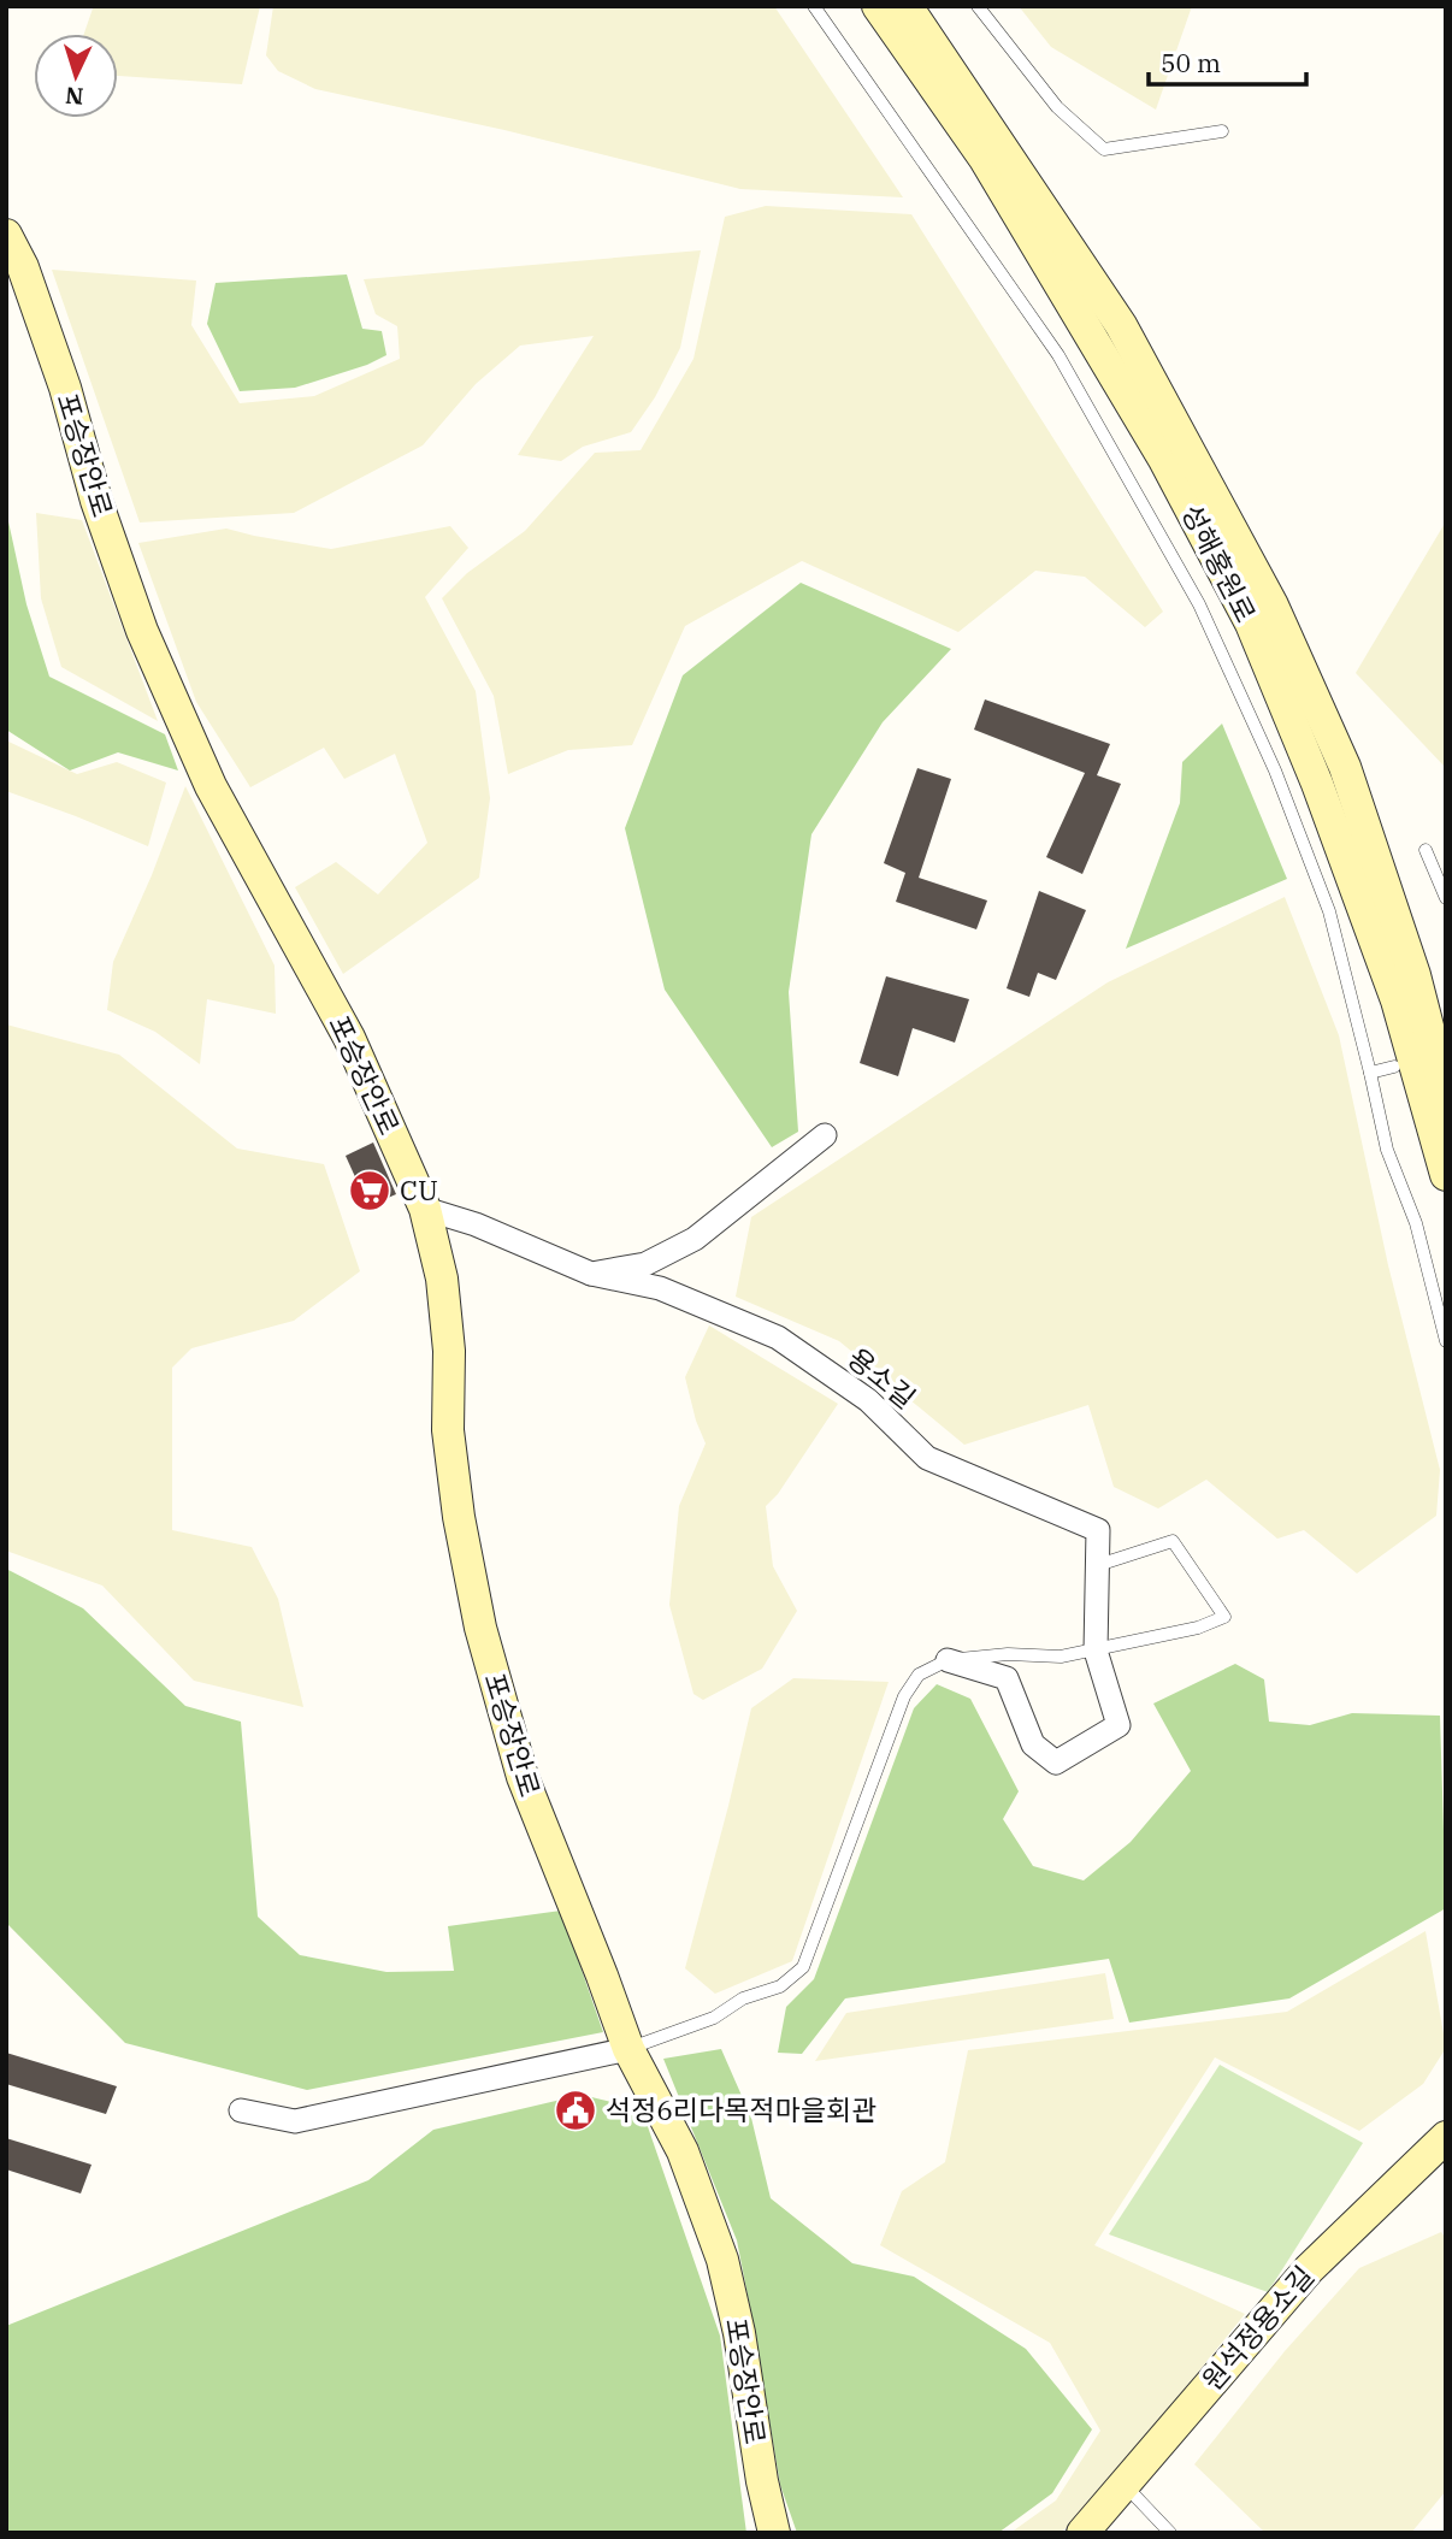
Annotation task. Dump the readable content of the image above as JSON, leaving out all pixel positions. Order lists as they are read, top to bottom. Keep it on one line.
{"streets":{"street":["포승장안로","성해홍원로","용소길","원석정용소길"]},"crossings":[["포승장안로","용소길"]],"places":{"supermarket":["CU"],"public building":["석정6리다목적마을회관"]},"scale_bar":"50 m","north":"bottom"}
